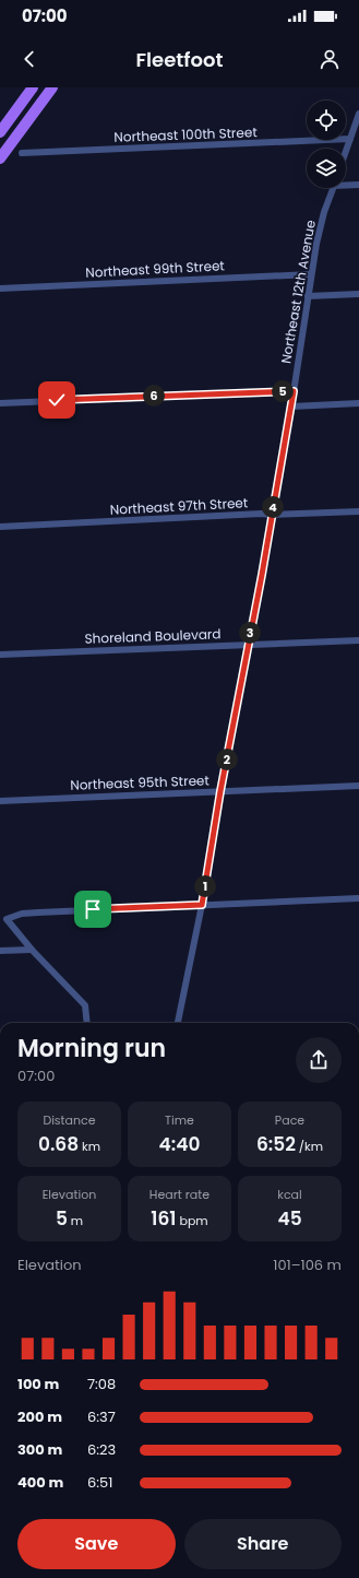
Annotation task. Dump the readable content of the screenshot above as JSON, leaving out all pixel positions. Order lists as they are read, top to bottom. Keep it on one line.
{"streets":{"street":["Northeast 100th Street","Northeast 99th Street","Northeast 12th Avenue","Northeast 97th Street","Shoreland Boulevard","Northeast 95th Street"]},"crossings":[["Northeast 99th Street","Northeast 12th Avenue"],["Northeast 12th Avenue","Northeast 97th Street"],["Northeast 12th Avenue","Shoreland Boulevard"],["Northeast 12th Avenue","Northeast 95th Street"]],"page":{"status":"07:00","header":"Fleetfoot","pins":["5","6","4","3","2","1"],"heading":["Morning run","07:00"],"stats":[["Distance","0.68 km"],["Time","4:40"],["Pace","6:52 /km"],["Elevation","5 m"],["Heart rate","161 bpm"],["kcal","45"]],"chart":["Elevation","101–106 m"],"list":[{"name":"100 m","note":"7:08"},{"name":"200 m","note":"6:37"},{"name":"300 m","note":"6:23"},{"name":"400 m","note":"6:51"}],"buttons":["Save","Share"]}}
